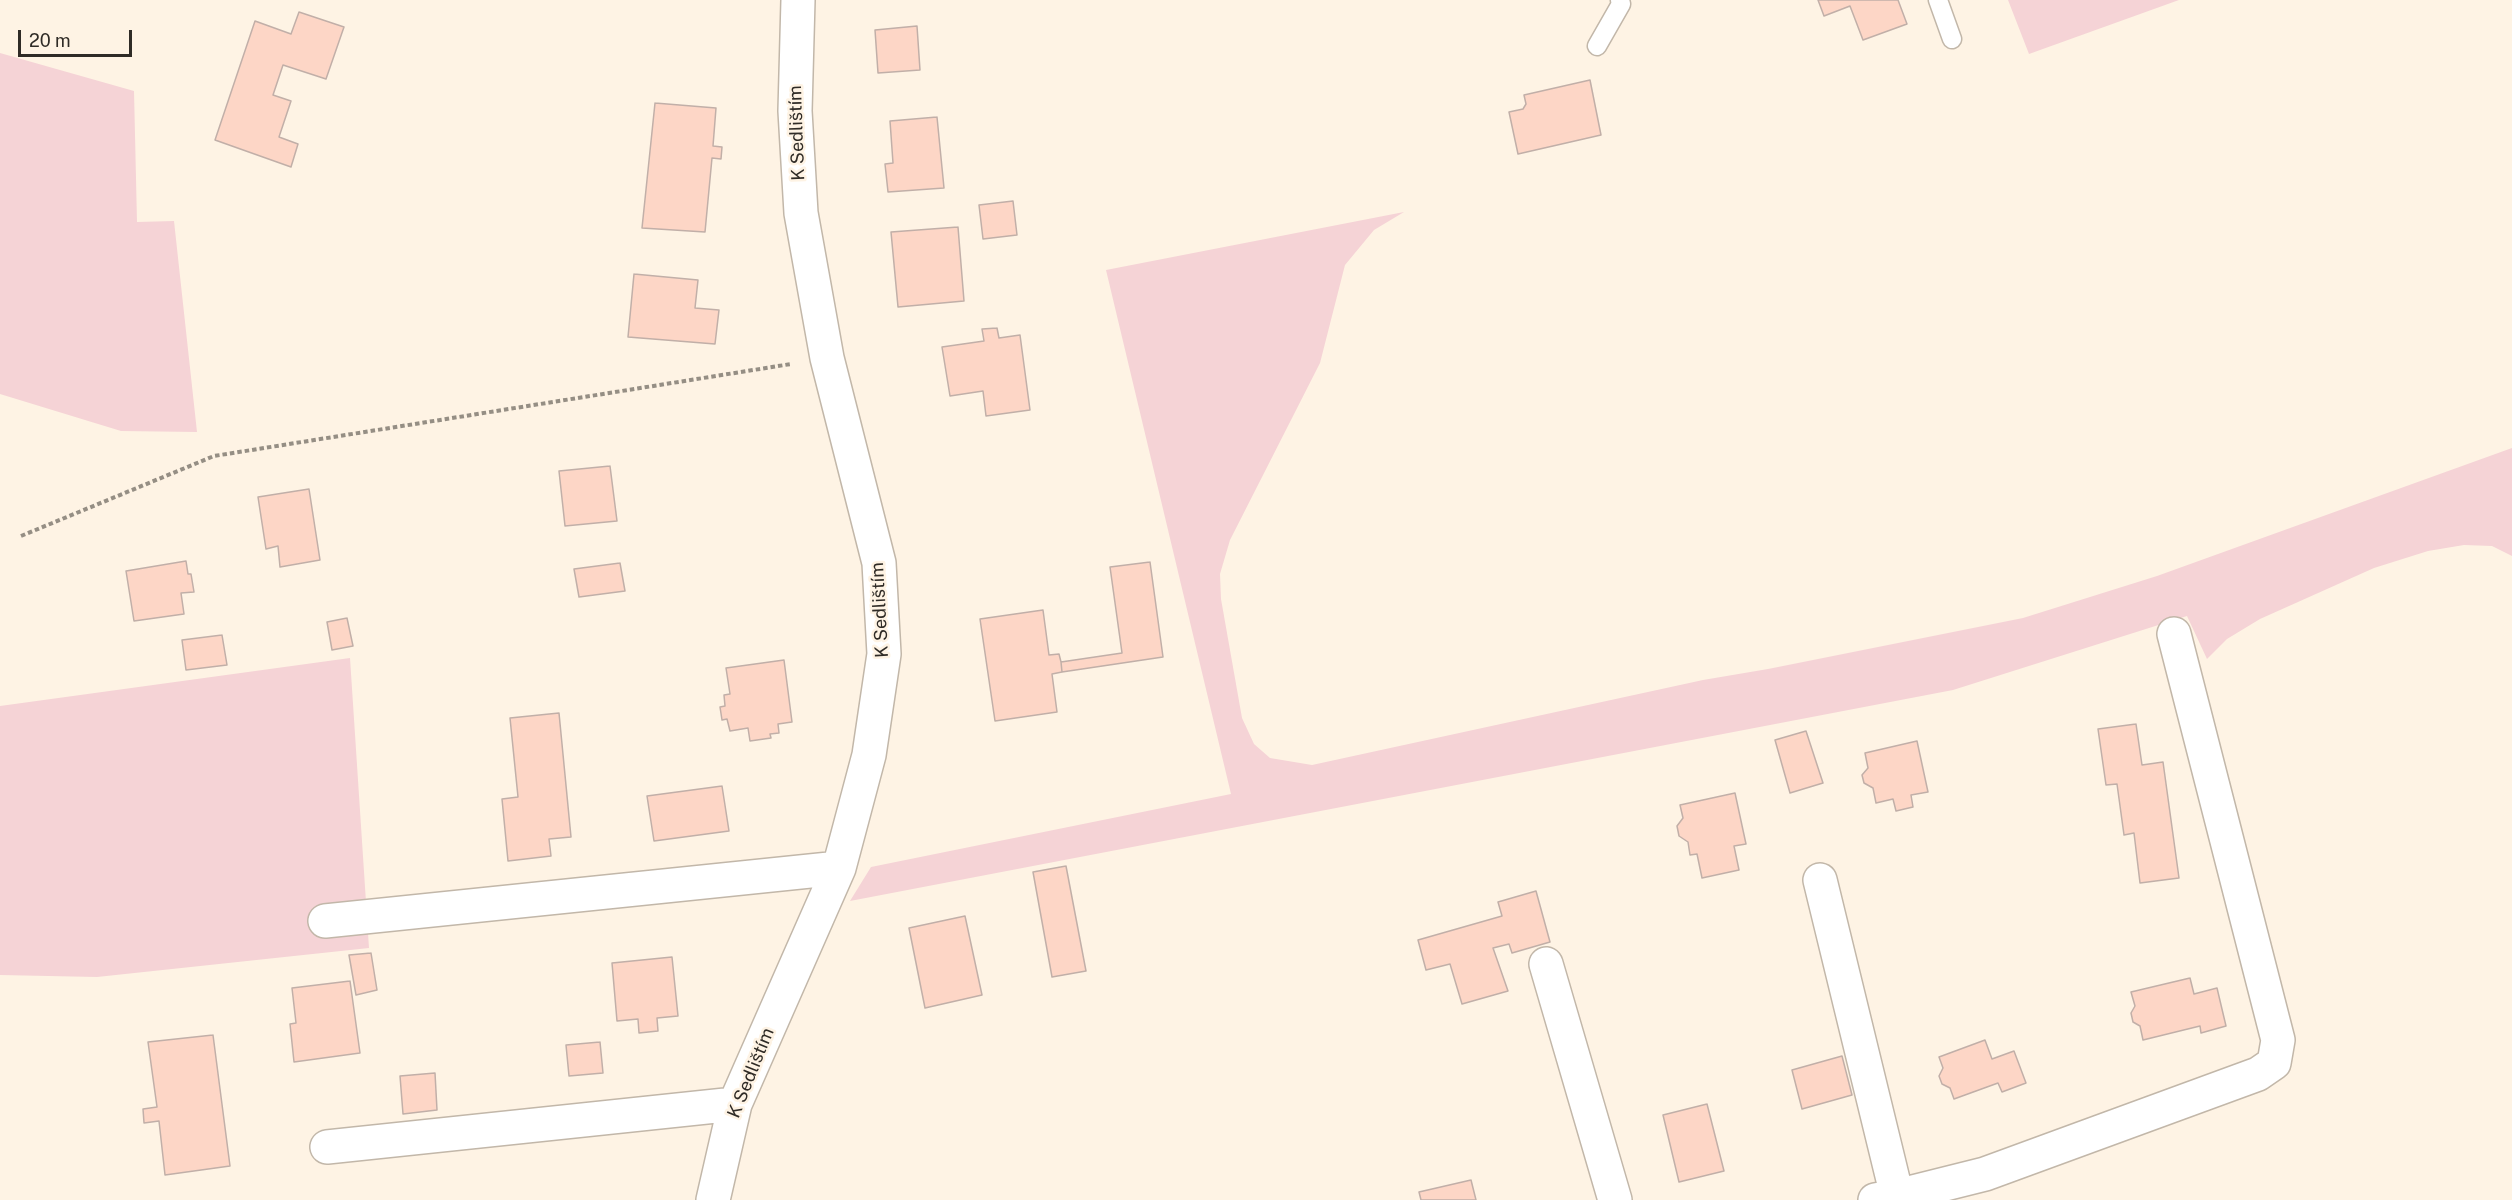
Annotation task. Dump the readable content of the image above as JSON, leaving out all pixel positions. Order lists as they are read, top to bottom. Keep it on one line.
{"streets":{"street":["K Sedlištím"]},"scale_bar":"20 m"}
